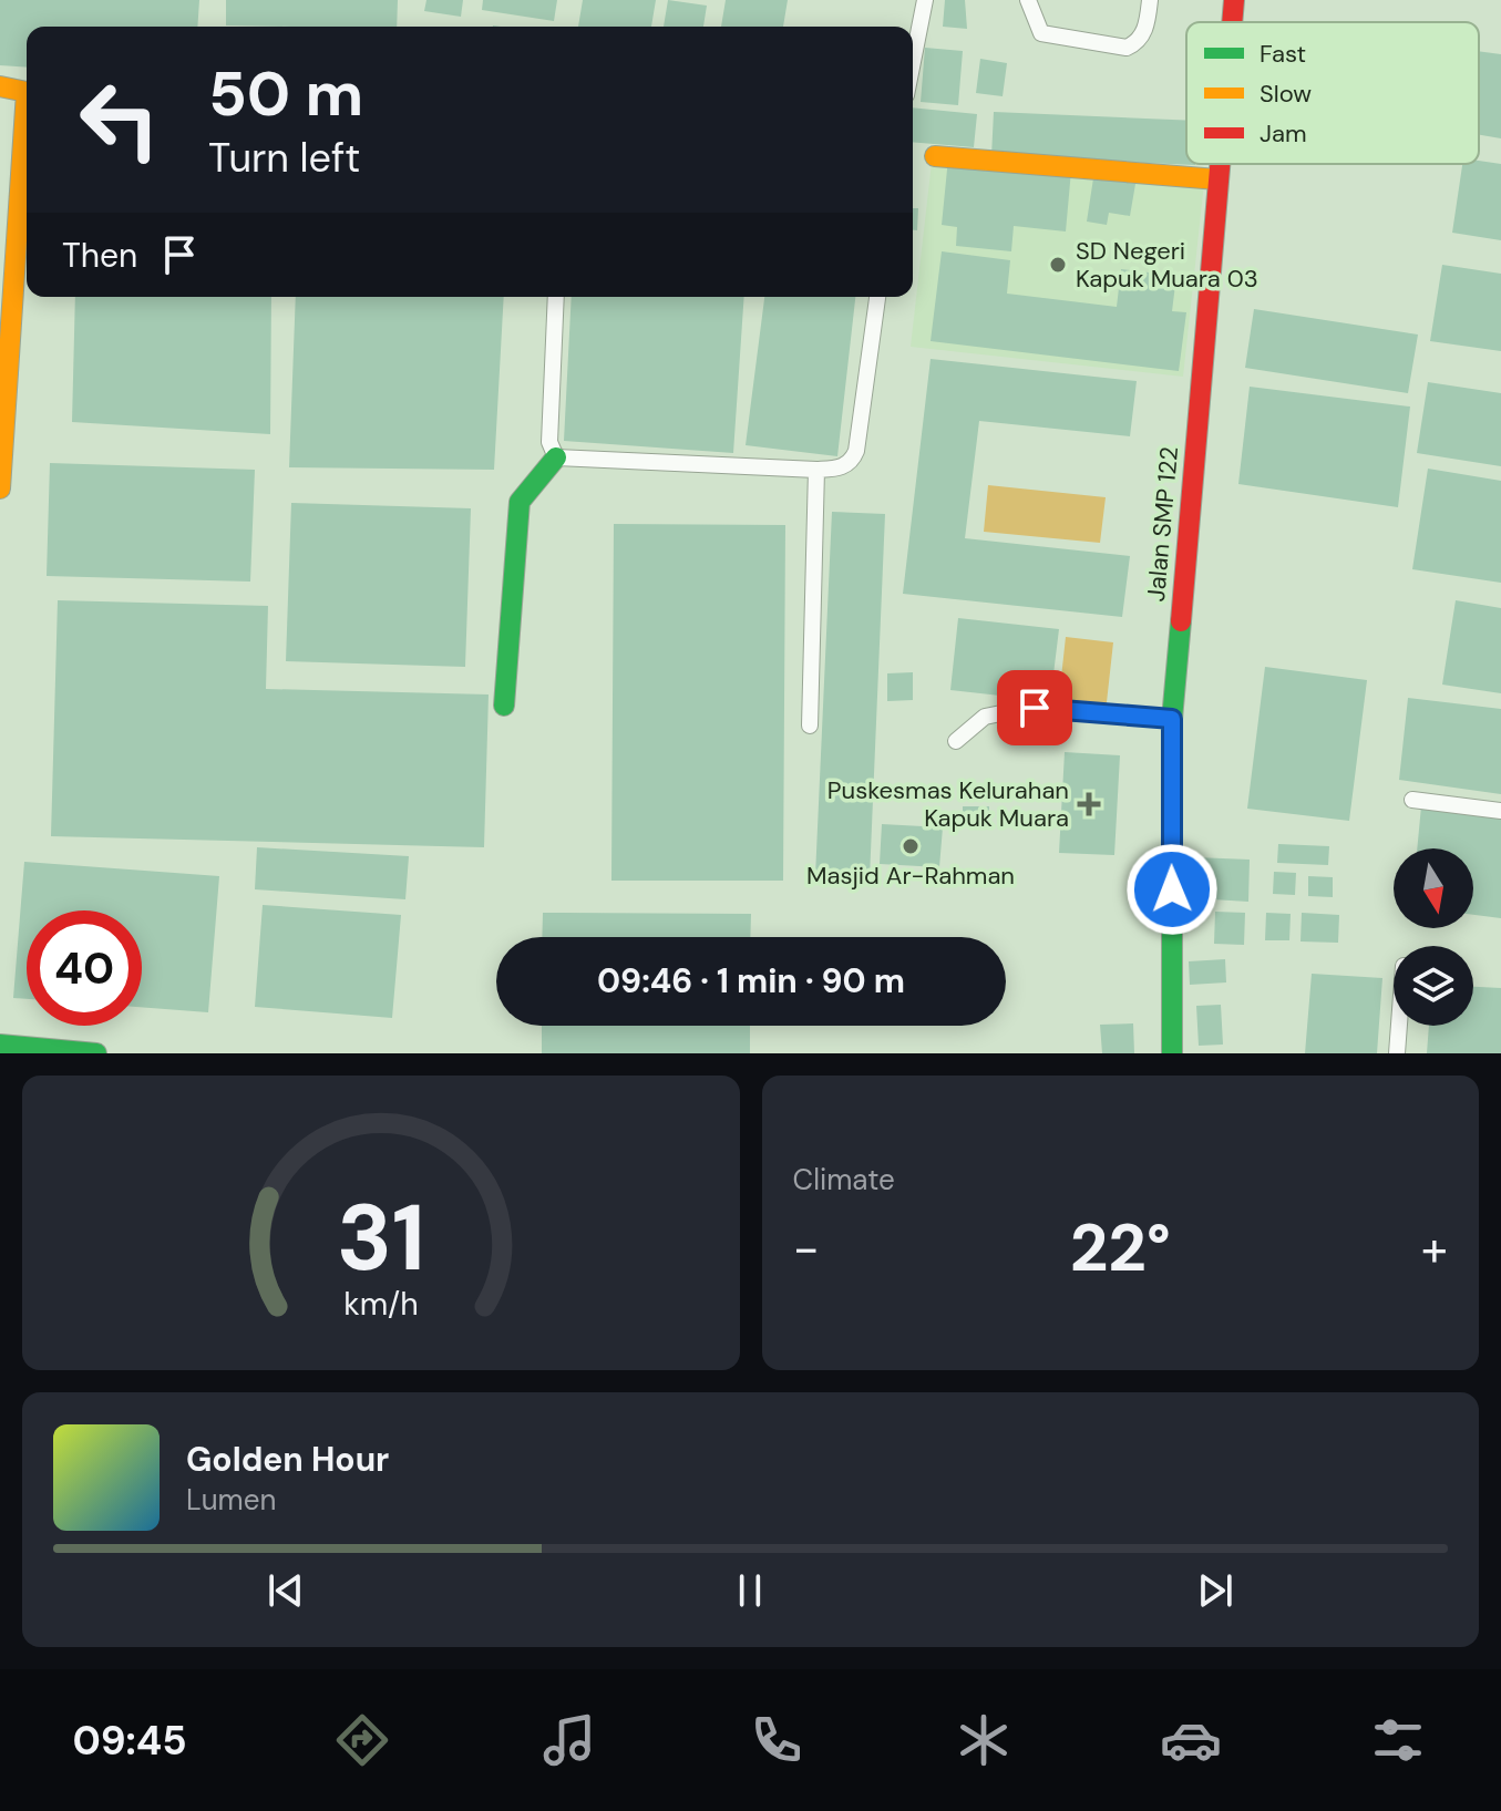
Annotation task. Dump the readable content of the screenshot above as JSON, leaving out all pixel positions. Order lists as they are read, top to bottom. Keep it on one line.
{"streets":{"street":["Jalan SMP 122"]},"places":{"other":["SD Negeri Kapuk Muara 03","Masjid Ar-Rahman"],"health":["Puskesmas Kelurahan Kapuk Muara"]},"legend":["Fast","Slow","Jam"],"north":"bottom","page":{"turn":["50 m","Turn left"],"then":"Then","limit":"40","trip":"09:46 · 1 min · 90 m","tile":"Climate","heat":["−","22°","+"],"song":["Golden Hour","Lumen"],"tabs":"09:45","gauge":["31","km/h"]}}
